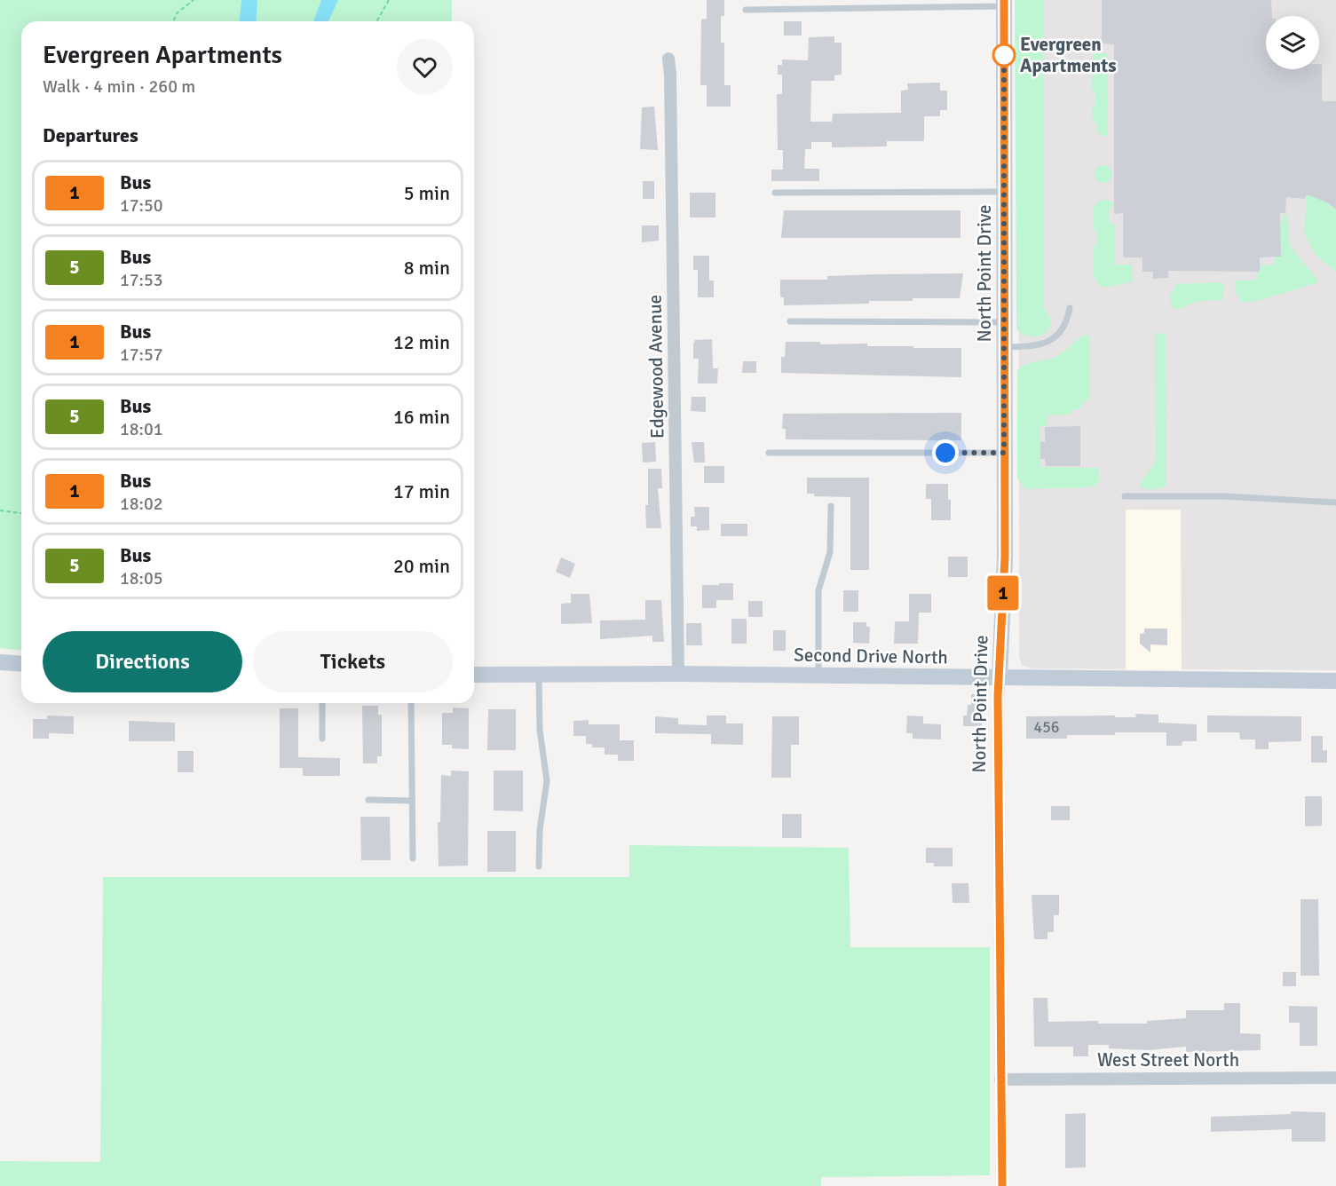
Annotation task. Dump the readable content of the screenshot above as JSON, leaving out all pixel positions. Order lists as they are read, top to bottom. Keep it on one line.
{"streets":{"street":["North Point Drive","Edgewood Avenue","Second Drive North","West Street North"]},"crossings":[["North Point Drive","Second Drive North"],["North Point Drive","West Street North"],["Edgewood Avenue","Second Drive North"]],"places":["Evergreen Apartments"],"lines":["bus line 1"],"house_numbers":["456"],"page":{"on_map":"1","heading":[["Evergreen Apartments","Walk · 4 min · 260 m"],"Departures"],"list":[{"mark":"1","name":"Bus","note":"17:50","value":"5 min"},{"mark":"5","name":"Bus","note":"17:53","value":"8 min"},{"mark":"1","name":"Bus","note":"17:57","value":"12 min"},{"mark":"5","name":"Bus","note":"18:01","value":"16 min"},{"mark":"1","name":"Bus","note":"18:02","value":"17 min"},{"mark":"5","name":"Bus","note":"18:05","value":"20 min"}],"buttons":["Directions","Tickets"]}}
